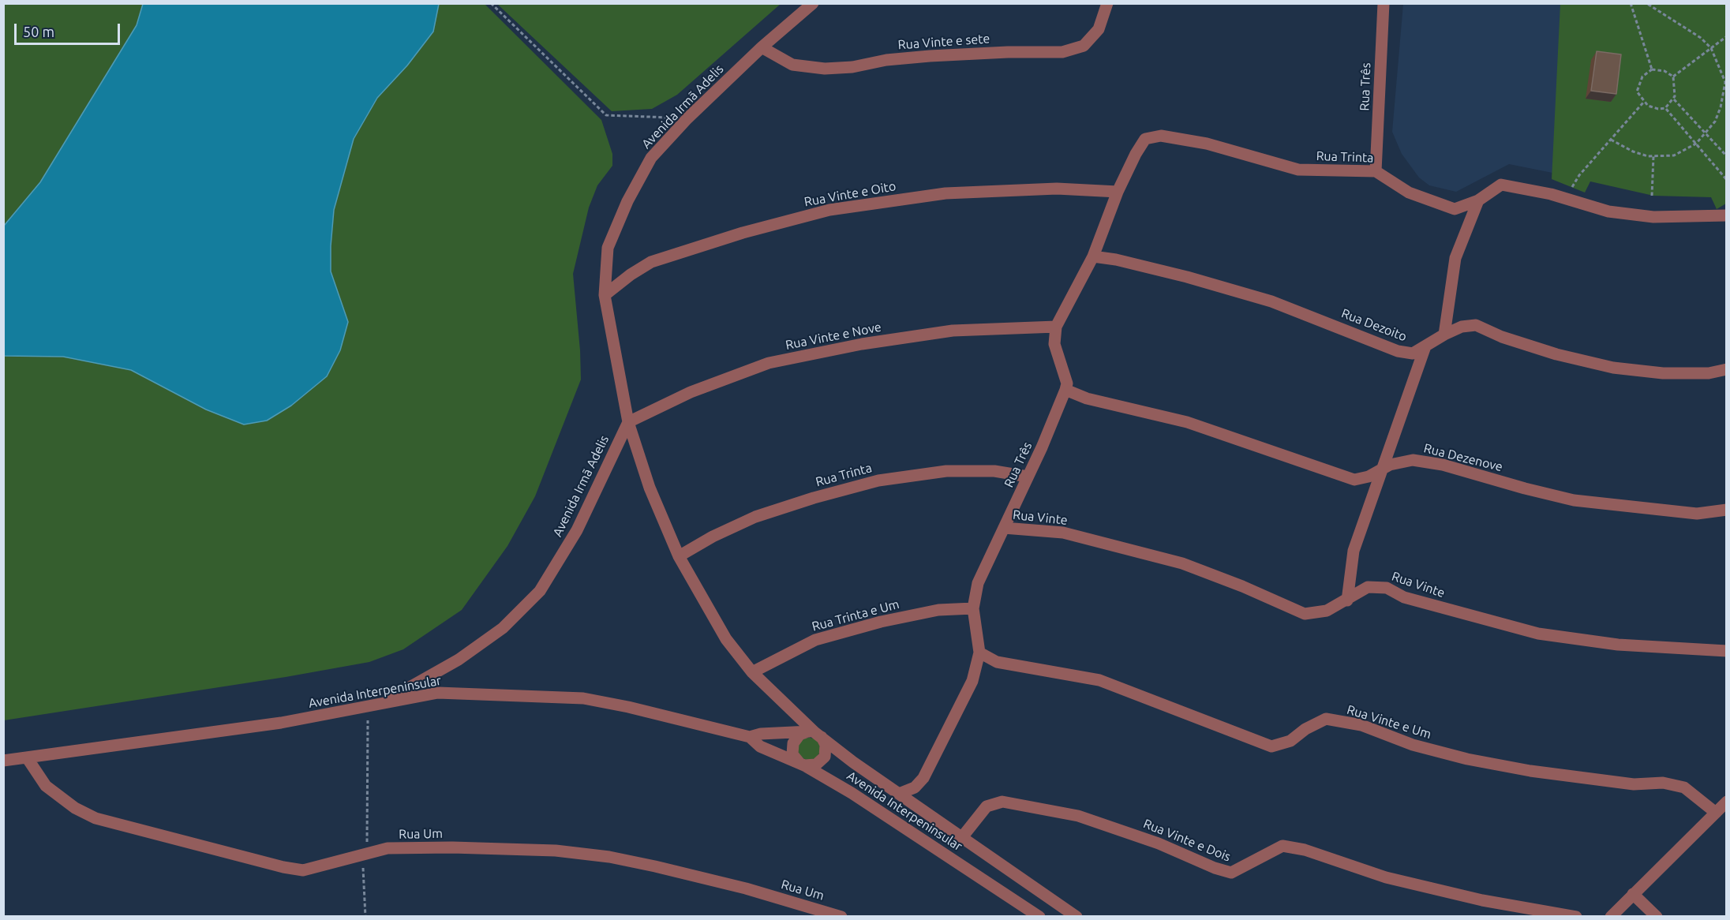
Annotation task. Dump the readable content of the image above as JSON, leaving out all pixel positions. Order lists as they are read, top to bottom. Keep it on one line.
{"streets":{"street":["Rua Vinte e sete","Rua Três","Avenida Irmã Adelis","Rua Trinta","Rua Vinte e Oito","Rua Dezoito","Rua Vinte e Nove","Rua Dezenove","Rua Vinte","Rua Trinta e Um","Avenida Interpeninsular","Rua Vinte e Um","Rua Um","Rua Vinte e Dois"]},"crossings":[["Rua Vinte e sete","Avenida Irmã Adelis"],["Rua Três","Rua Trinta"],["Rua Três","Rua Vinte e Oito"],["Rua Três","Rua Dezoito"],["Rua Três","Rua Vinte e Nove"],["Rua Três","Rua Dezenove"],["Rua Três","Rua Vinte"],["Rua Três","Rua Trinta e Um"],["Rua Três","Avenida Interpeninsular"],["Rua Três","Rua Vinte e Um"],["Avenida Irmã Adelis","Rua Trinta"],["Avenida Irmã Adelis","Rua Vinte e Oito"],["Avenida Irmã Adelis","Rua Vinte e Nove"],["Avenida Irmã Adelis","Rua Trinta e Um"],["Avenida Irmã Adelis","Avenida Interpeninsular"],["Avenida Interpeninsular","Rua Um"],["Avenida Interpeninsular","Rua Vinte e Dois"]],"scale_bar":"50 m"}
